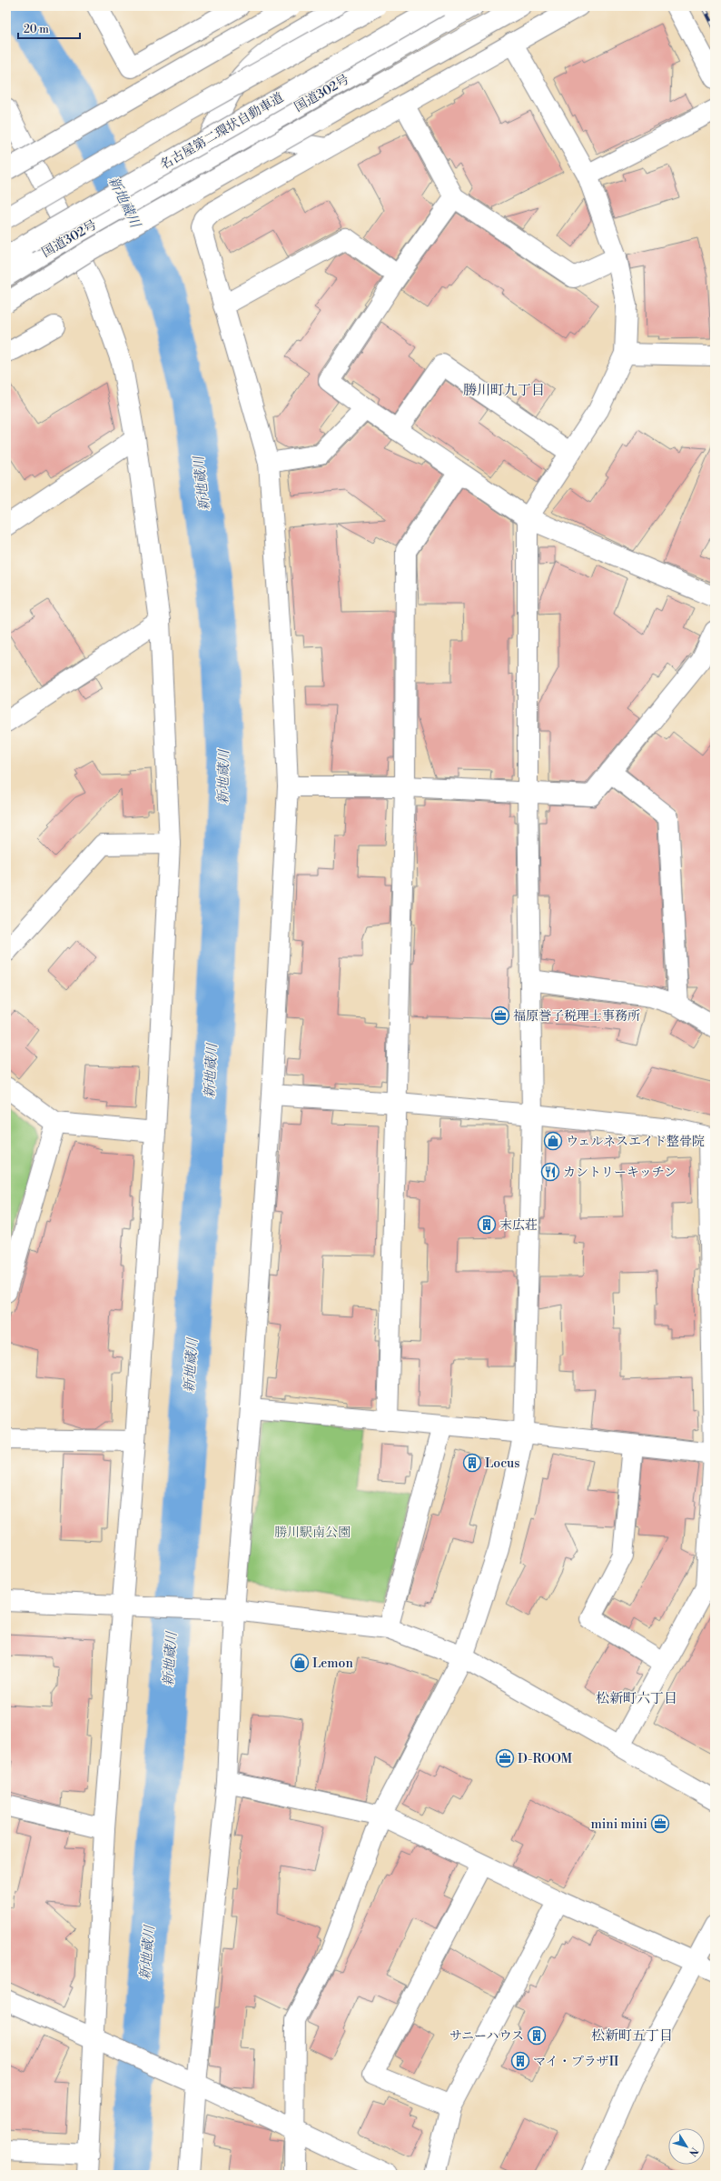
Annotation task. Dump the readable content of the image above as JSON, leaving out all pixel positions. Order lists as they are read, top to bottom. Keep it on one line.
{"streets":{"main road":["国道302号","名古屋第二環状自動車道"]},"districts":["勝川町九丁目","松新町六丁目","松新町五丁目"],"water":["新地蔵川"],"parks":["勝川駅南公園"],"places":{"office":["福原誉子税理士事務所","D-ROOM","mini mini"],"shop":["ウェルネスエイド整骨院","Lemon"],"restaurant":["カントリーキッチン"],"building":["末広荘","Locus","サニーハウス","マイ・プラザII"]},"scale_bar":"20 m","north":"bottom right"}
